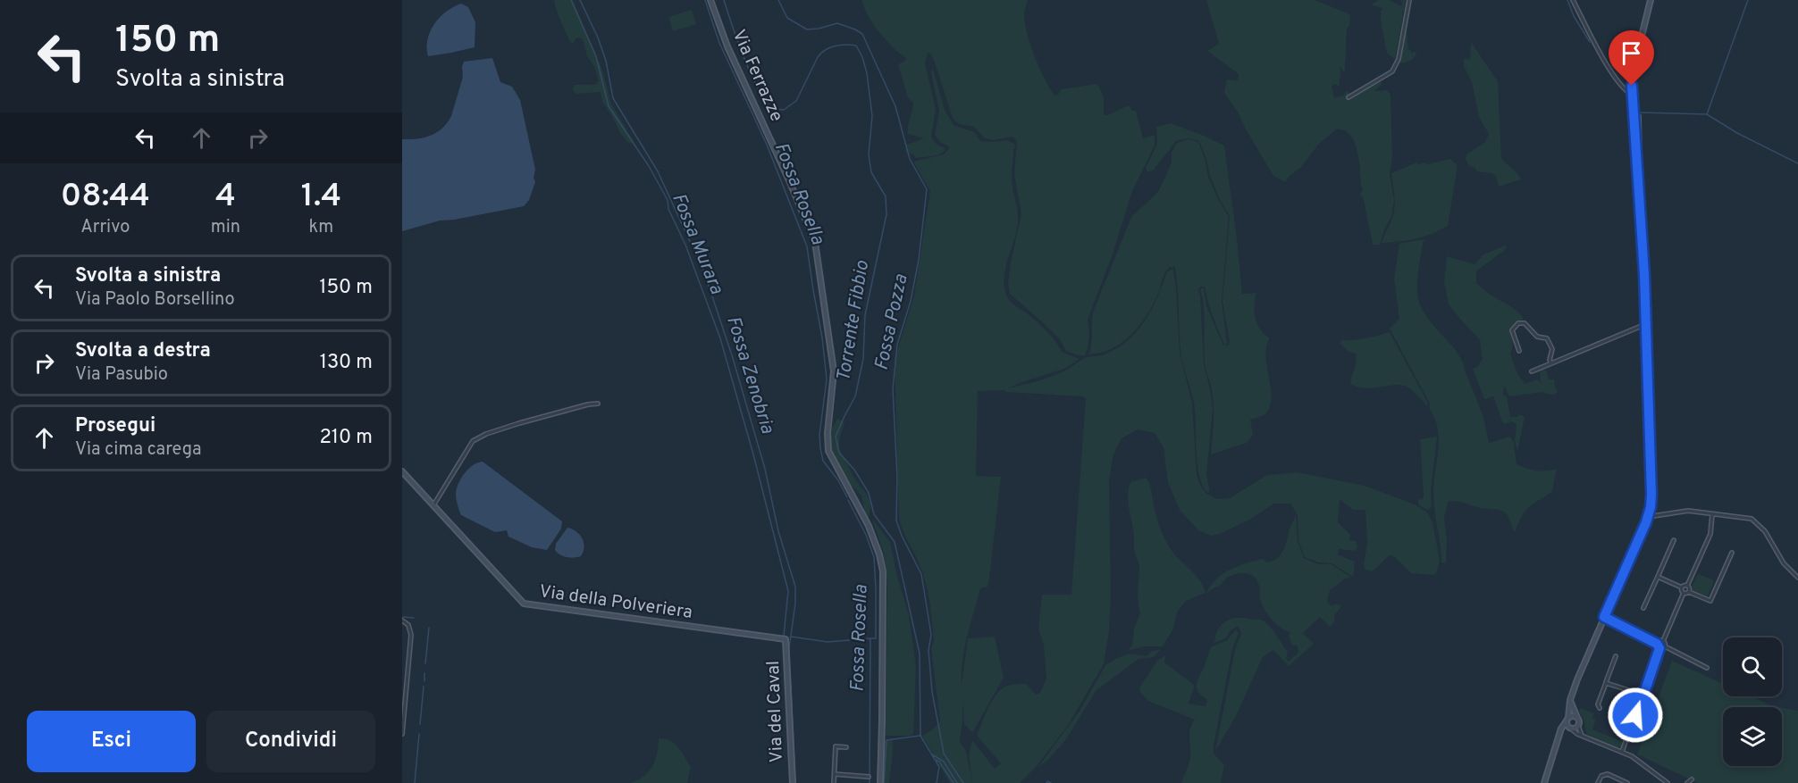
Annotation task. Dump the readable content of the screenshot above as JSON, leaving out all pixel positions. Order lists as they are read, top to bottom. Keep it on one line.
{"streets":{"street":["Via Ferrazze","Via della Polveriera","Via del Caval"]},"crossings":[["Via della Polveriera","Via del Caval"]],"water":["Fossa Rosella","Fossa Murara","Torrente Fibbio","Fossa Pozza","Fossa Zenobria"],"page":{"turn":["150 m","Svolta a sinistra"],"eta":["08:44","Arrivo","4","min","1.4","km"],"list":[{"name":"Svolta a sinistra","note":"Via Paolo Borsellino","value":"150 m"},{"name":"Svolta a destra","note":"Via Pasubio","value":"130 m"},{"name":"Prosegui","note":"Via cima carega","value":"210 m"}],"buttons":["Esci","Condividi"]}}
